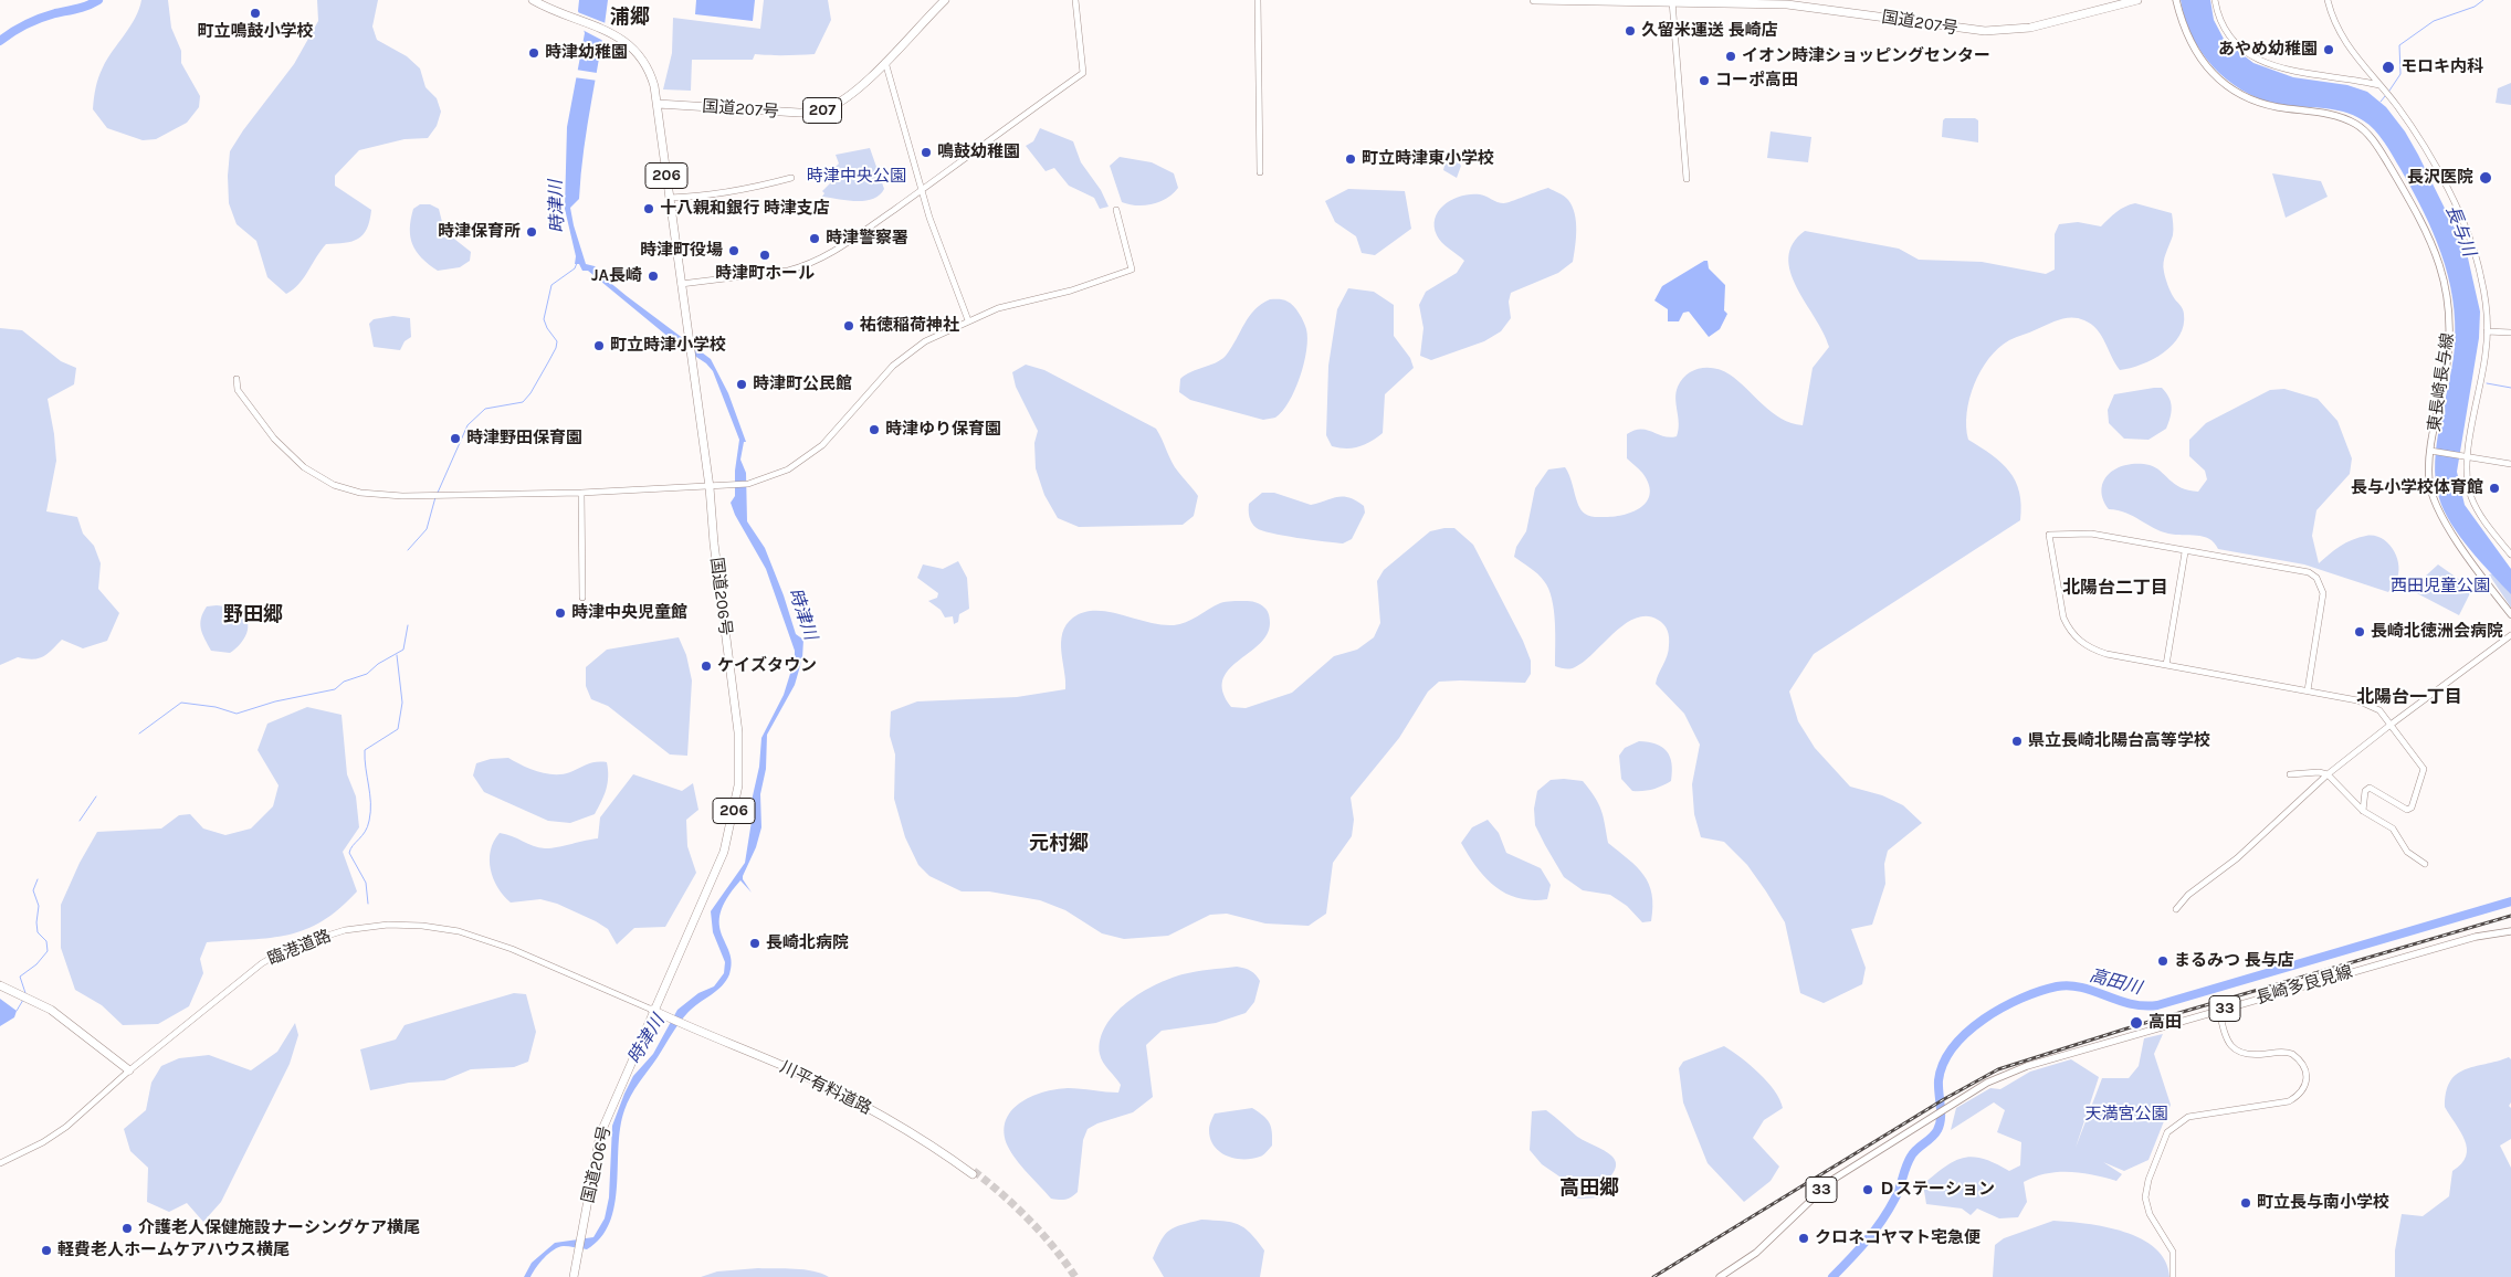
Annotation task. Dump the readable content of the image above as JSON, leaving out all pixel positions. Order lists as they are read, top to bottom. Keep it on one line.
{"streets":{"highway":["国道207号","207","206","国道206号","川平有料道路"],"main road":["東長崎長与線","長崎多良見線","33"],"street":["臨港道路"]},"crossings":[["国道207号","国道206号"],["国道206号","臨港道路"],["国道206号","川平有料道路"],["臨港道路","川平有料道路"]],"districts":["浦郷","北陽台二丁目","野田郷","北陽台一丁目","元村郷","高田郷"],"water":["時津川","長与川","高田川"],"parks":["時津中央公園","西田児童公園","天満宮公園"],"places":["町立鳴鼓小学校","久留米運送 長崎店","あやめ幼稚園","時津幼稚園","イオン時津ショッピングセンター","モロキ内科","コーポ高田","鳴鼓幼稚園","町立時津東小学校","長沢医院","十八親和銀行 時津支店","時津保育所","時津警察署","時津町役場","時津町ホール","JA長崎","祐徳稲荷神社","町立時津小学校","時津町公民館","時津ゆり保育園","時津野田保育園","長与小学校体育館","時津中央児童館","長崎北徳洲会病院","ケイズタウン","県立長崎北陽台高等学校","長崎北病院","まるみつ 長与店","高田","Ｄステーション","町立長与南小学校","介護老人保健施設ナーシングケア横尾","クロネコヤマト宅急便","軽費老人ホームケアハウス横尾"]}
